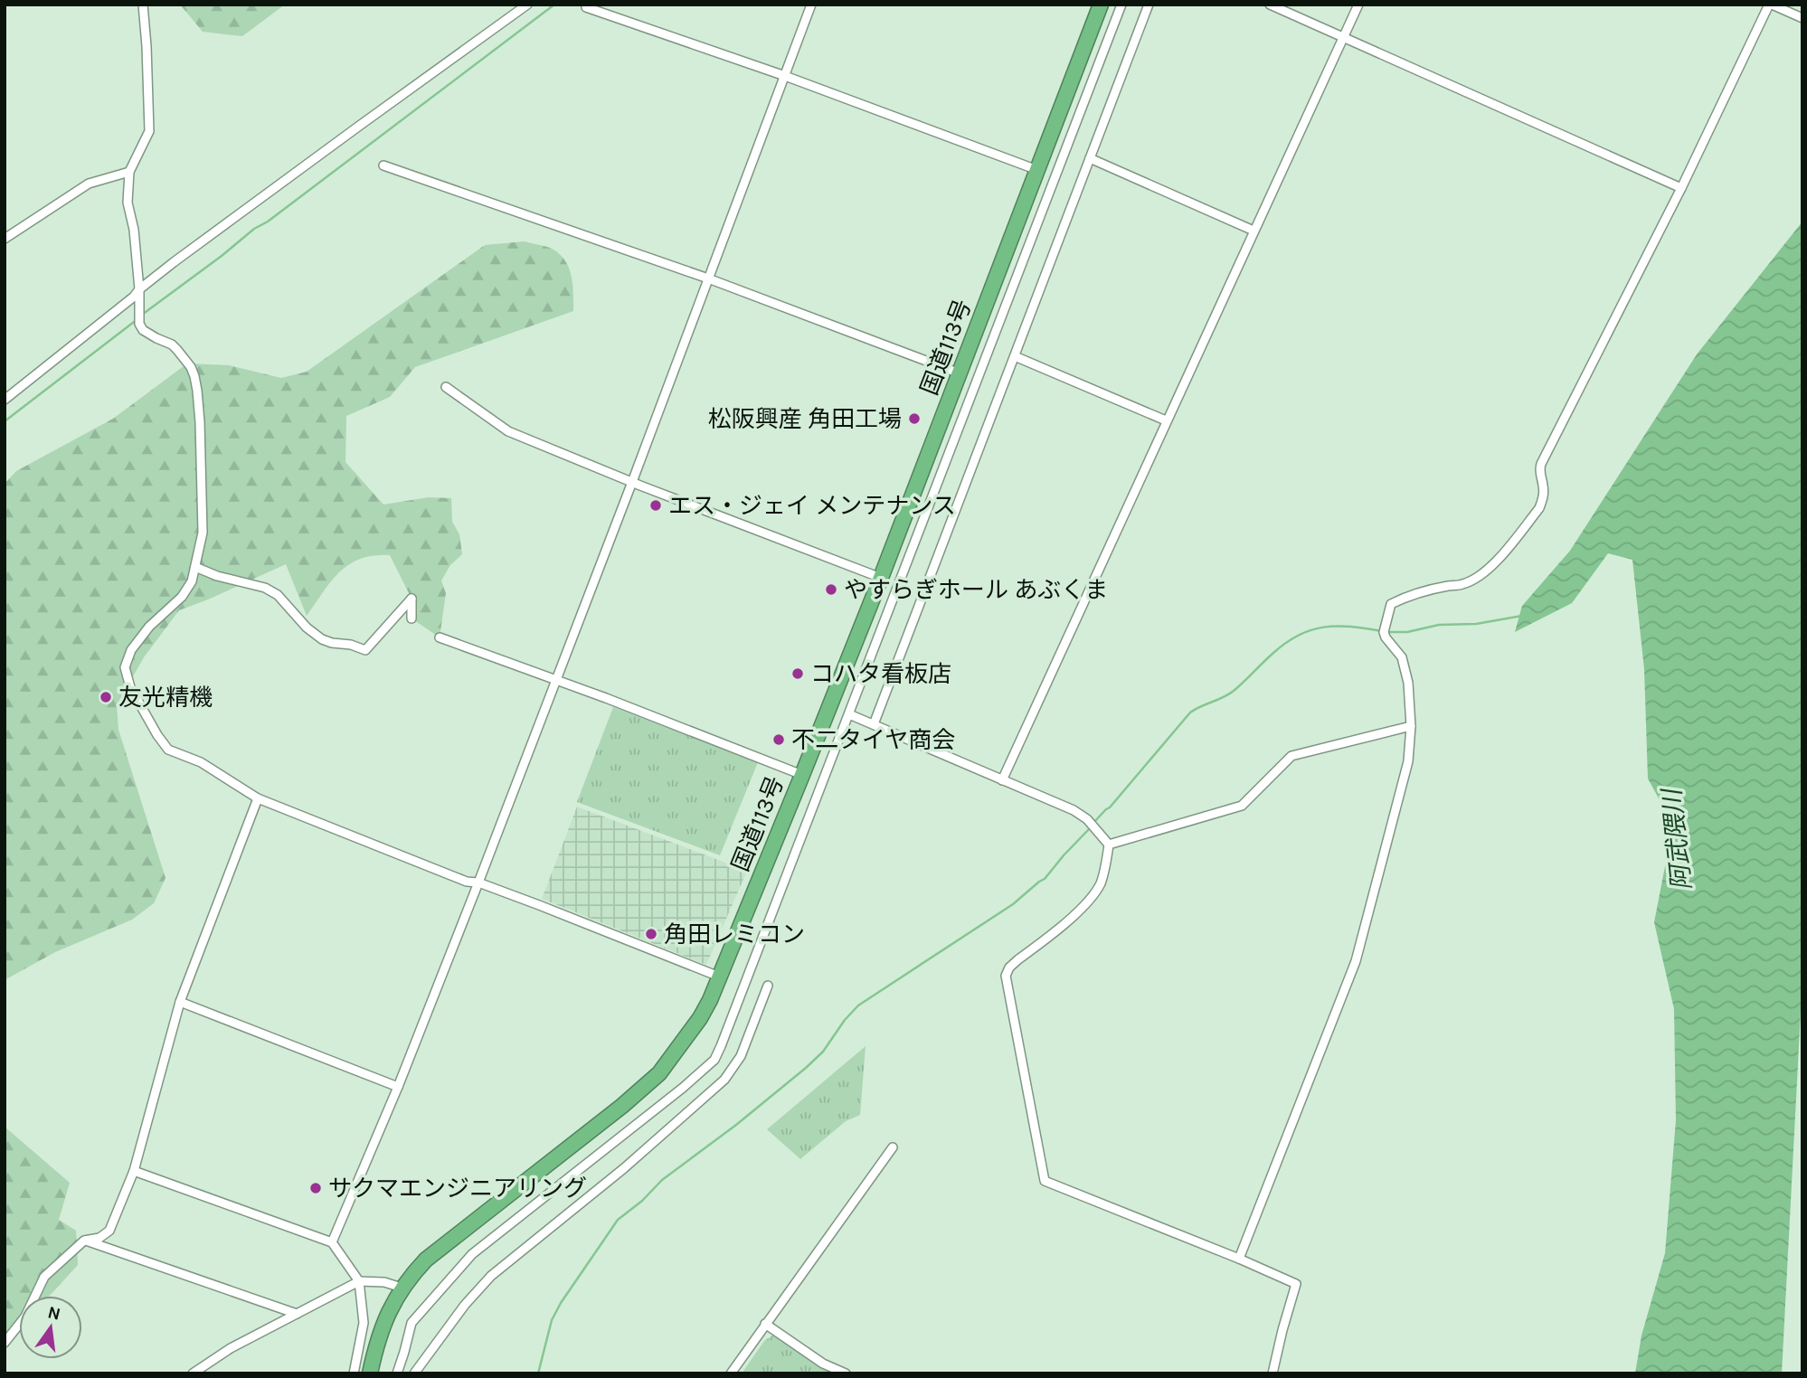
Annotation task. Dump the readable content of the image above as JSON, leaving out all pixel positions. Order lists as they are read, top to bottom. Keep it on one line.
{"streets":{"highway":["国道113号"]},"water":["阿武隈川"],"places":["松阪興産 角田工場","エス・ジェイ メンテナンス","やすらぎホール あぶくま","コハタ看板店","友光精機","不二タイヤ商会","角田レミコン","サクマエンジニアリング"],"north":"top"}
